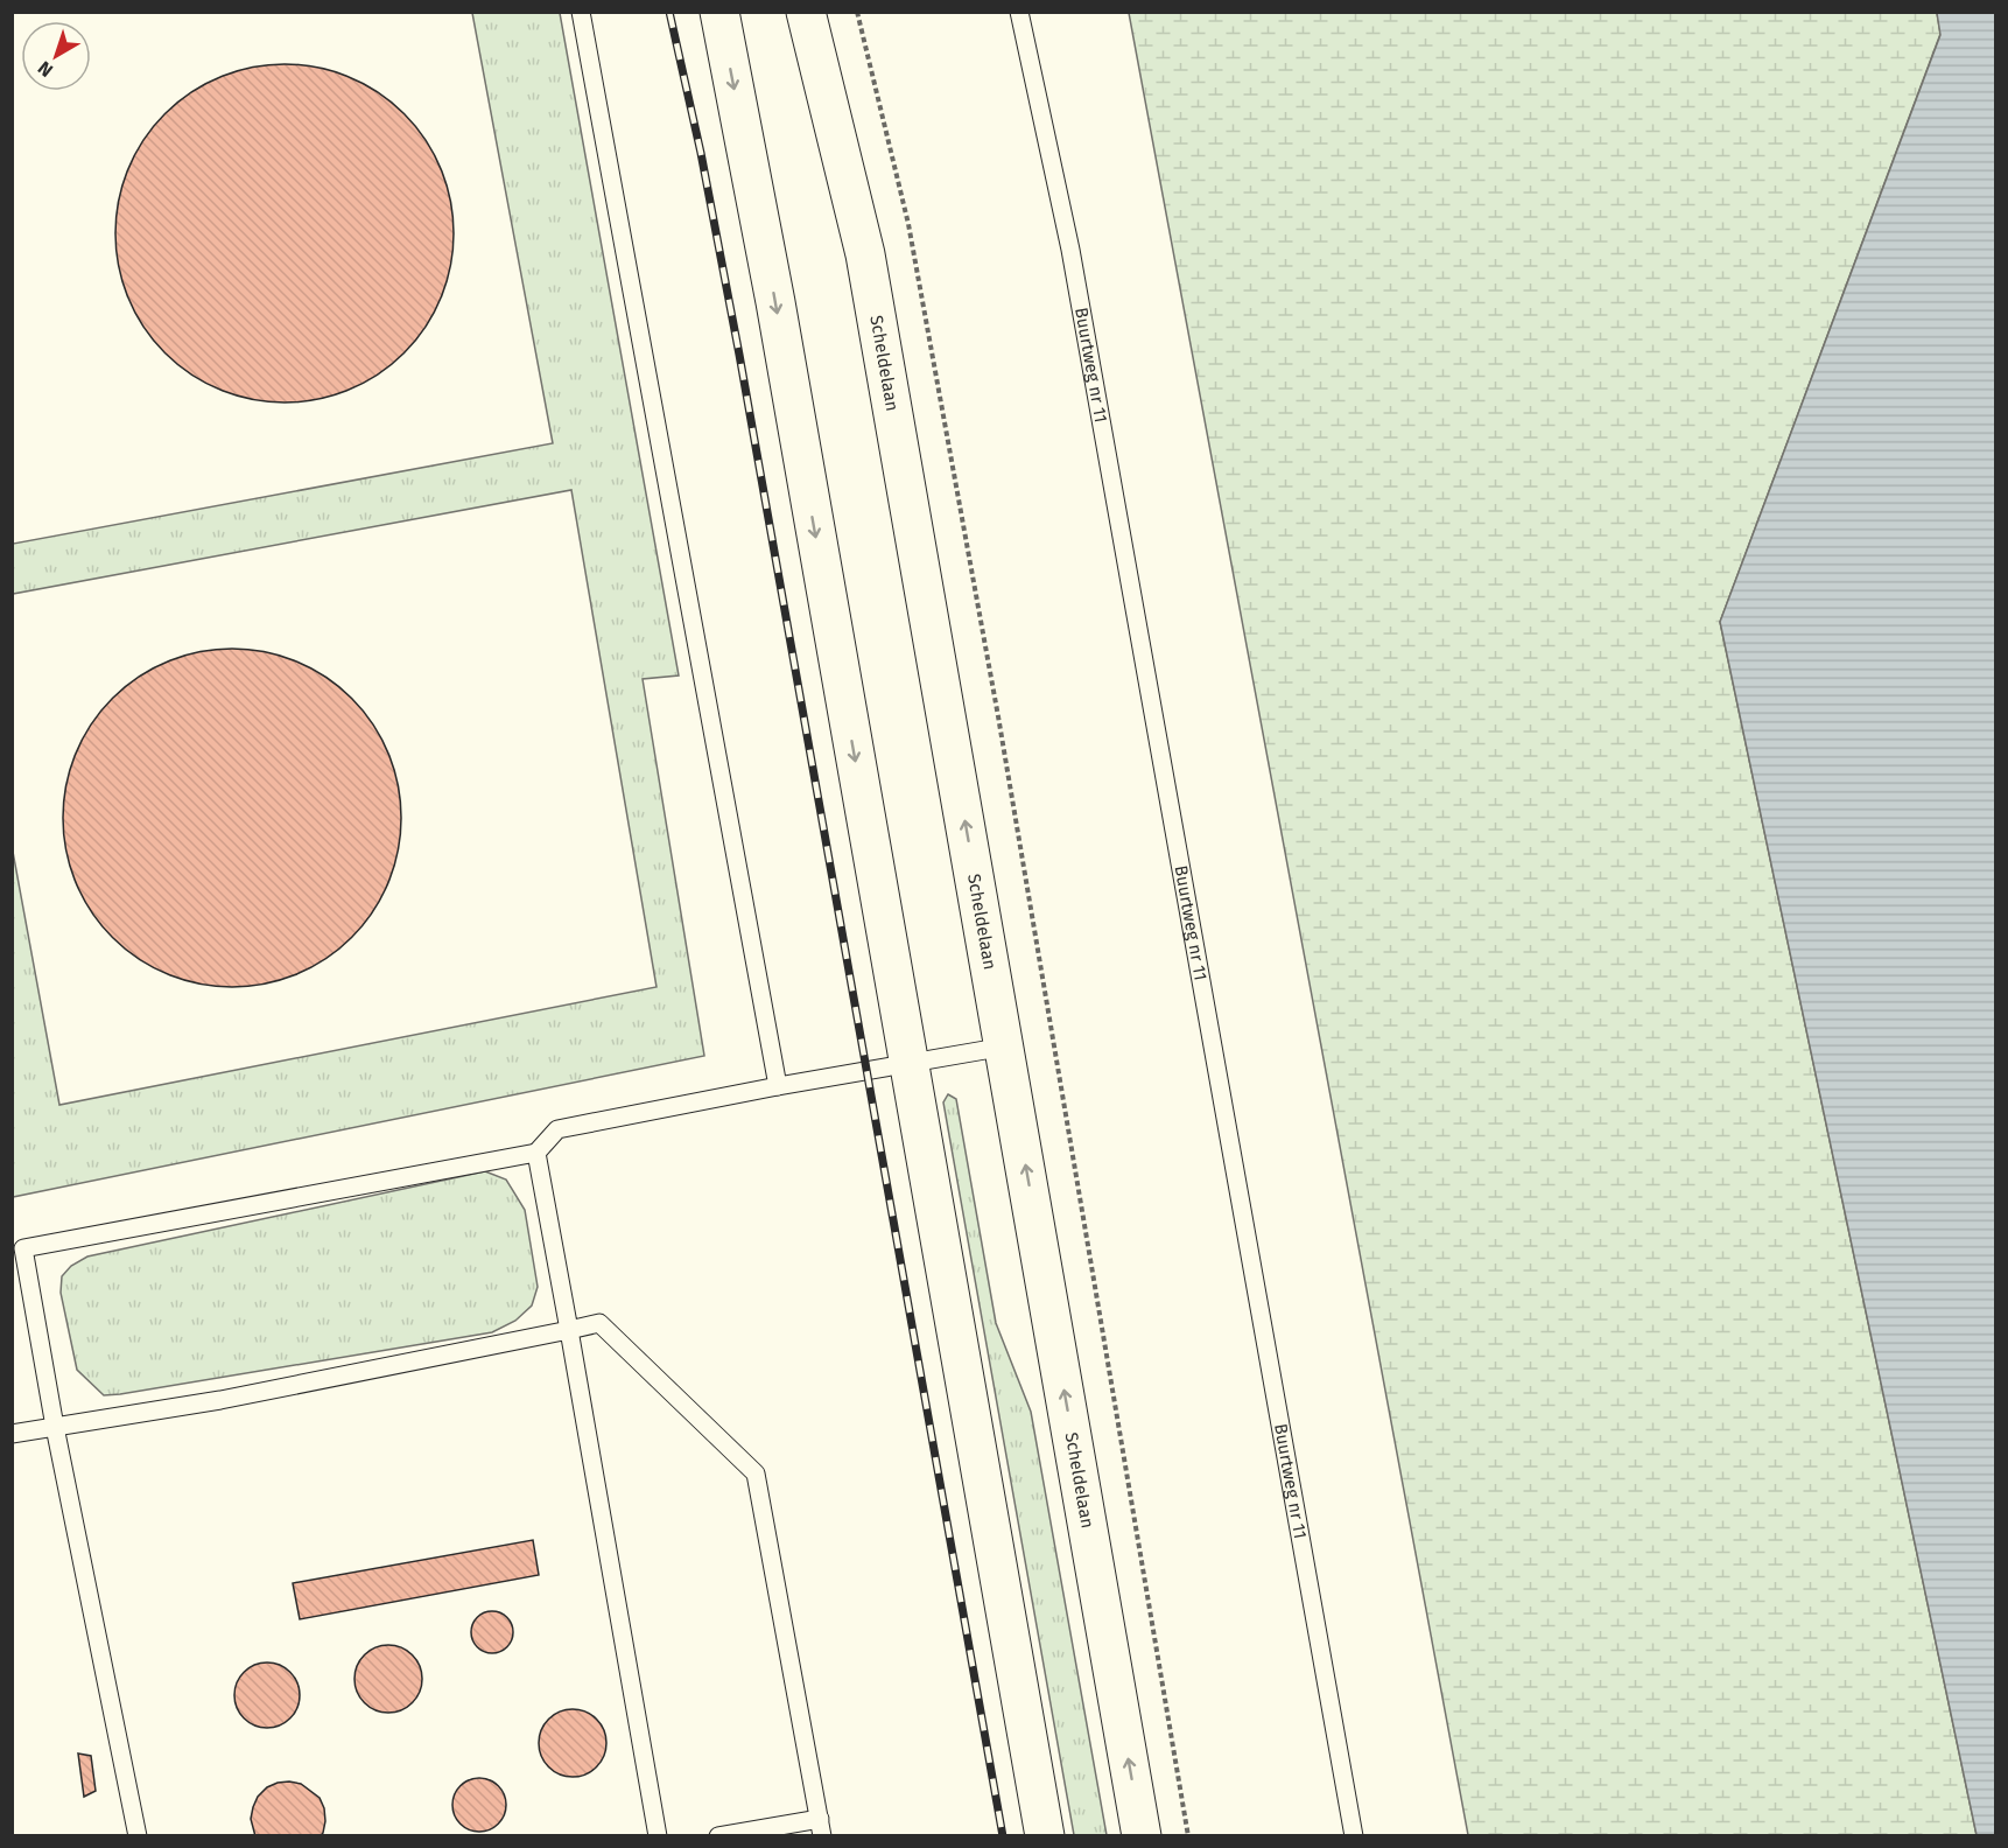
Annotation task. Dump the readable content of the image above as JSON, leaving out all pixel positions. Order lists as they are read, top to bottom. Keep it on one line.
{"streets":{"main road":["Scheldelaan"],"lane":["Buurtweg nr 11"]},"north":"bottom left"}
